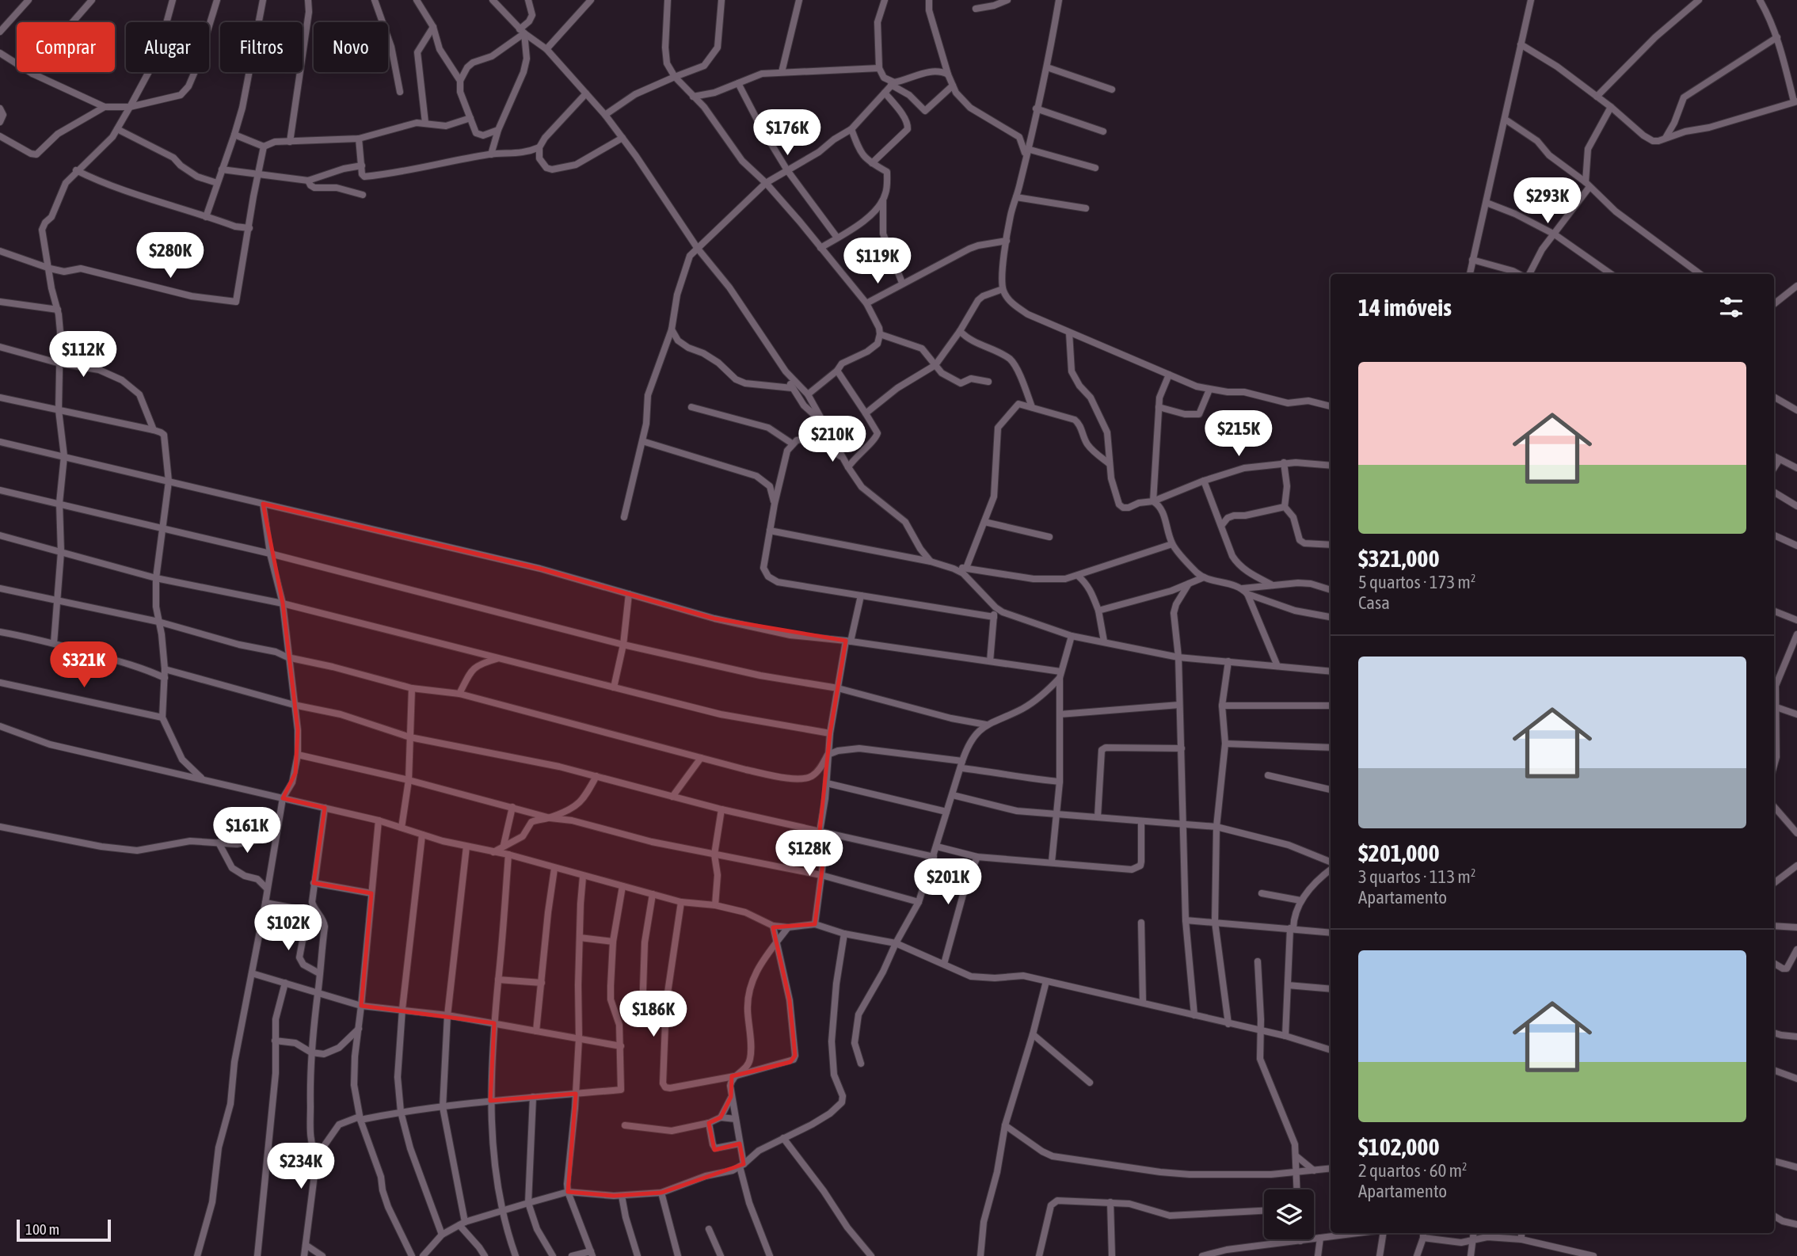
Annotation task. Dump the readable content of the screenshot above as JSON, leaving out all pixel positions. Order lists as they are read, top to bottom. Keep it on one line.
{"scale_bar":"100 m","page":{"chip":["Comprar","Alugar","Filtros","Novo"],"price":["$176K","$293K","$280K","$119K","$112K","$215K","$210K","$321K","$161K","$128K","$201K","$102K","$186K","$234K"],"heading":"14 imóveis","list":[{"name":"$321,000","note":"5 quartos · 173 m² · Casa"},{"name":"$201,000","note":"3 quartos · 113 m² · Apartamento"},{"name":"$102,000","note":"2 quartos · 60 m² · Apartamento"}],"scale":"100 m"}}
